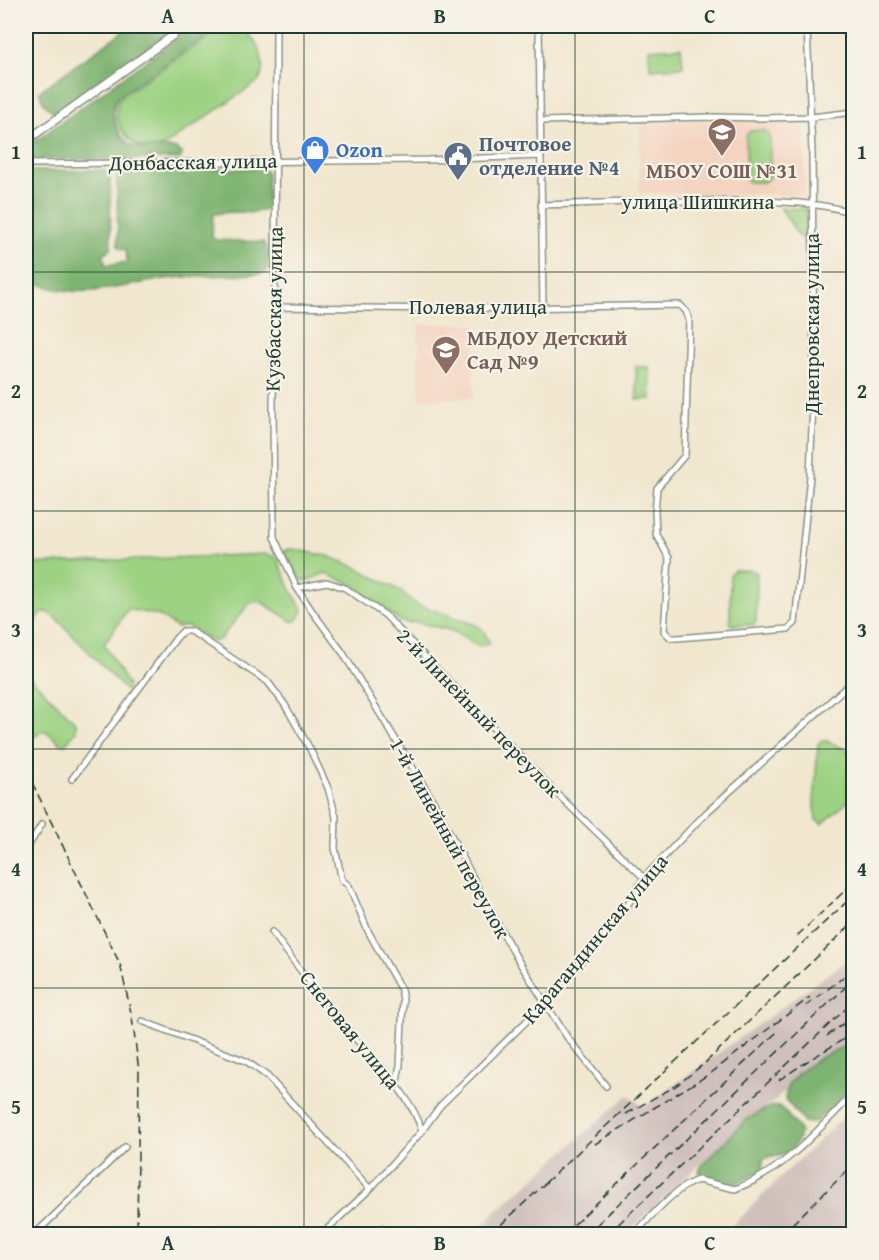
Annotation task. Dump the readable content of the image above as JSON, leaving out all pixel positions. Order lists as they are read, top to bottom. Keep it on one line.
{"streets":{"street":["Донбасская улица","улица Шишкина","Полевая улица","Кузбасская улица","Днепровская улица","2-й Линейный переулок","1-й Линейный переулок","Карагандинская улица","Снеговая улица"]},"crossings":[["Донбасская улица","Кузбасская улица"],["улица Шишкина","Днепровская улица"],["Полевая улица","Кузбасская улица"],["Полевая улица","Днепровская улица"],["Кузбасская улица","2-й Линейный переулок"],["Кузбасская улица","1-й Линейный переулок"],["2-й Линейный переулок","1-й Линейный переулок"],["2-й Линейный переулок","Карагандинская улица"],["1-й Линейный переулок","Карагандинская улица"],["Карагандинская улица","Снеговая улица"]],"places":{"school or university":["МБОУ СОШ №31","МБДОУ Детский Сад №9"],"shop":["Ozon"],"public building":["Почтовое отделение №4"]},"grid":{"columns":["A","B","C"],"rows":["1","2","3","4","5"]}}
